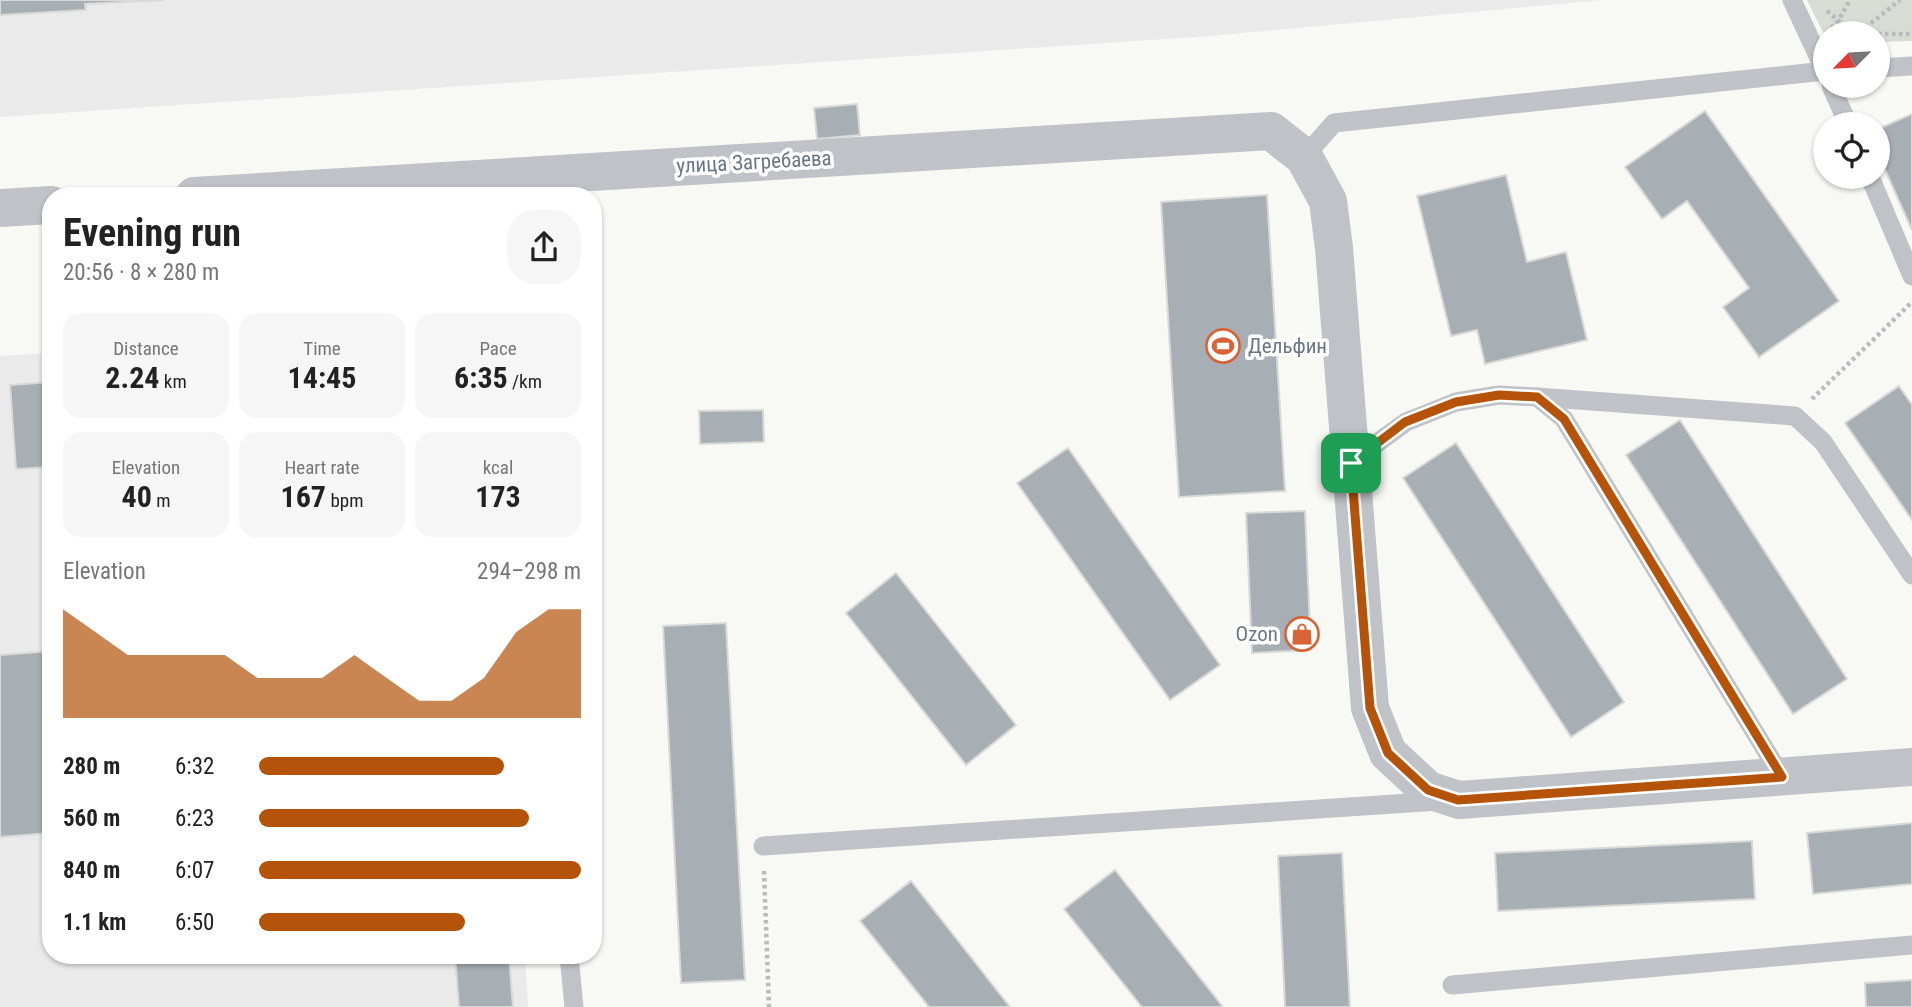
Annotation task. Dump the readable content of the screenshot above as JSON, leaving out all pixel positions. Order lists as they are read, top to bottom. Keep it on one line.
{"streets":{"street":["улица Загребаева"]},"places":{"sports":["Дельфин"],"shop":["Ozon"]},"north":"bottom left","page":{"heading":["Evening run","20:56 · 8 × 280 m"],"stats":[["Distance","2.24 km"],["Time","14:45"],["Pace","6:35 /km"],["Elevation","40 m"],["Heart rate","167 bpm"],["kcal","173"]],"chart":["Elevation","294–298 m"],"list":[{"name":"280 m","note":"6:32"},{"name":"560 m","note":"6:23"},{"name":"840 m","note":"6:07"},{"name":"1.1 km","note":"6:50"}]}}
